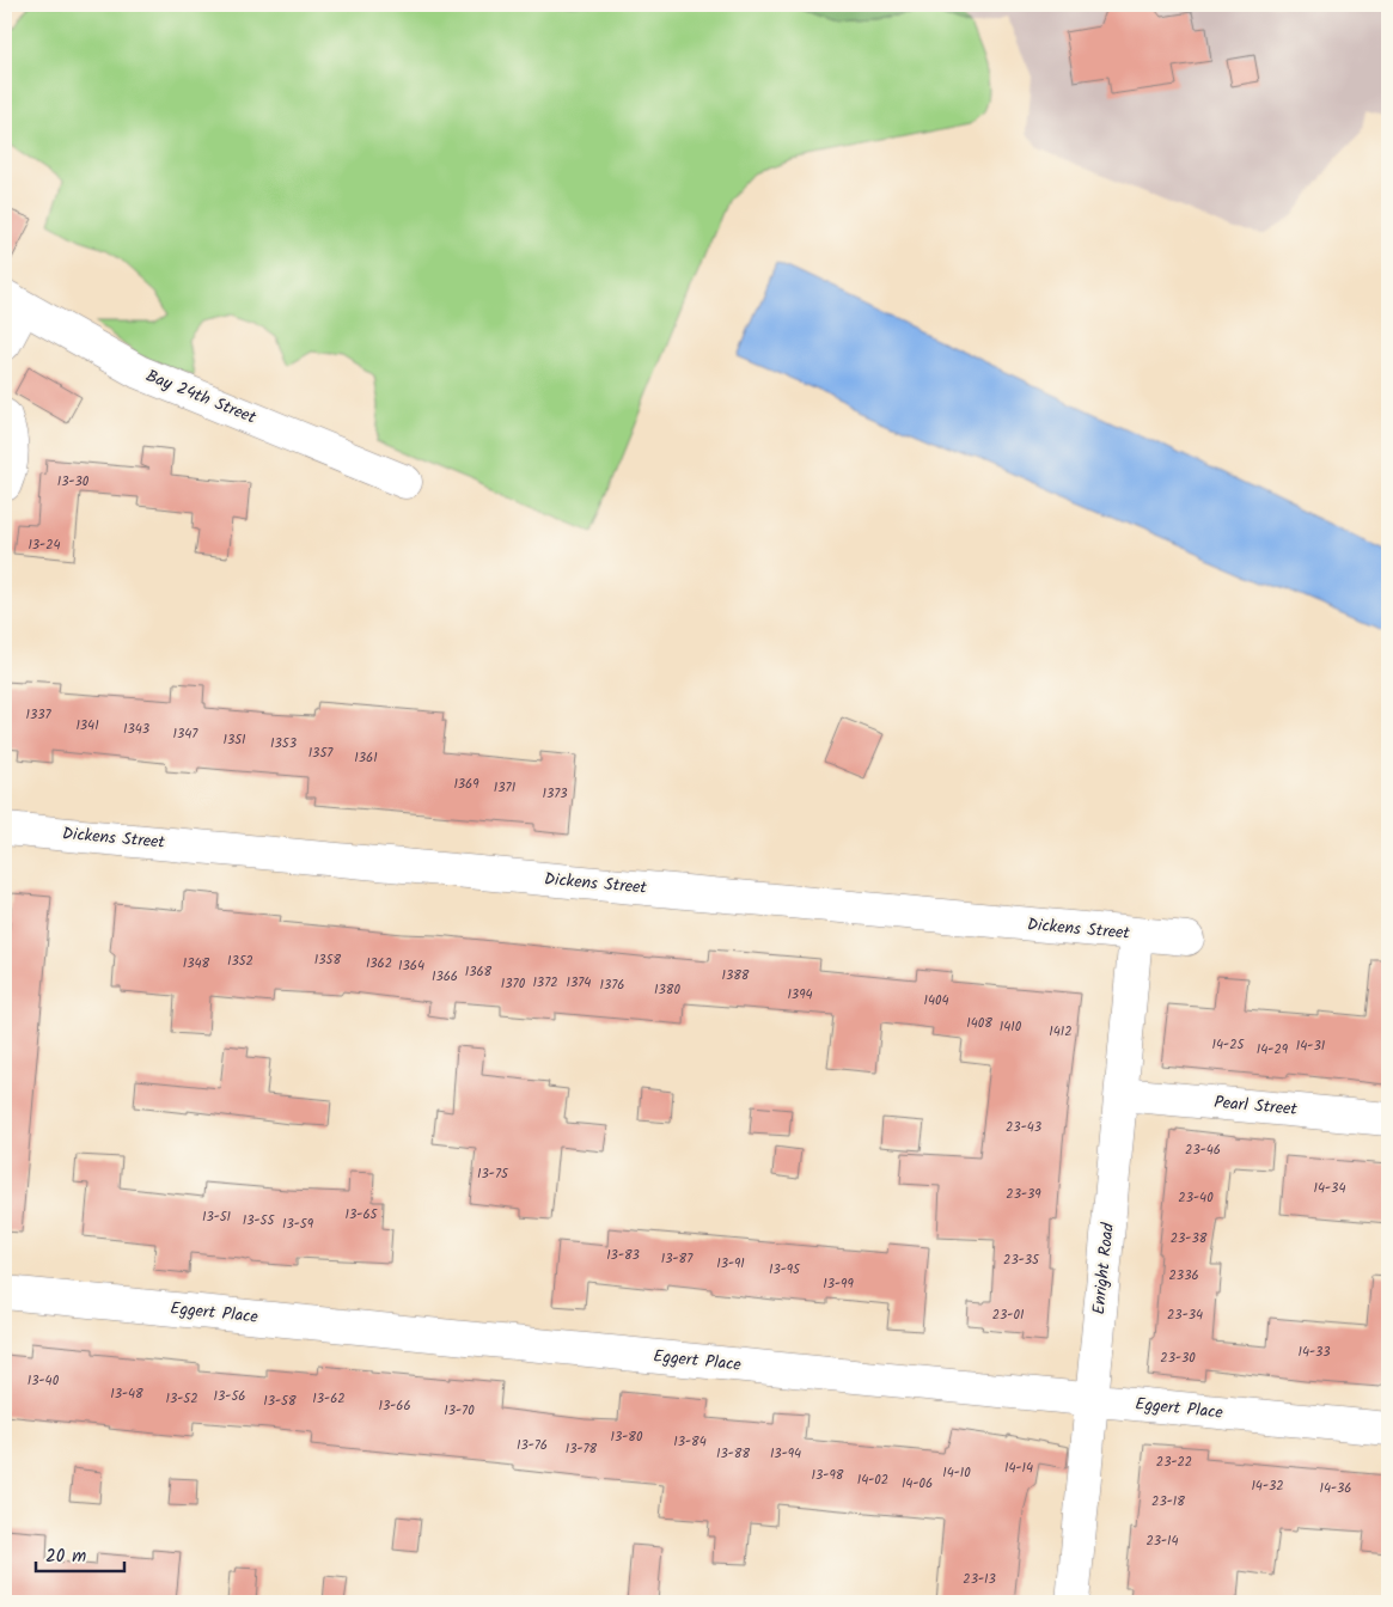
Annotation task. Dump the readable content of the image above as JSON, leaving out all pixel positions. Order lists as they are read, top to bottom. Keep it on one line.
{"streets":{"street":["Bay 24th Street","Dickens Street","Pearl Street","Enright Road","Eggert Place"]},"crossings":[["Dickens Street","Enright Road"],["Pearl Street","Enright Road"],["Enright Road","Eggert Place"]],"house_numbers":["13-30","13-24","1337","1341","1343","1347","1351","1353","1357","1361","1369","1371","1373","1358","1352","1348","1362","1364","1368","1388","1366","1372","1374","1370","1376","1380","1394","1404","1408","1410","1412","14-25","14-31","14-29","23-43","23-46","13-75","14-34","23-39","23-40","13-65","13-51","13-55","13-59","23-38","13-83","13-87","23-35","13-91","13-95","2336","13-99","23-01","23-34","14-33","23-30","13-40","13-48","13-56","13-52","13-62","13-58","13-66","13-70","13-80","13-84","13-76","13-78","13-88","13-94","23-22","14-14","14-10","13-98","14-02","14-06","14-32","14-36","23-18","23-14","23-13"],"scale_bar":"20 m"}
